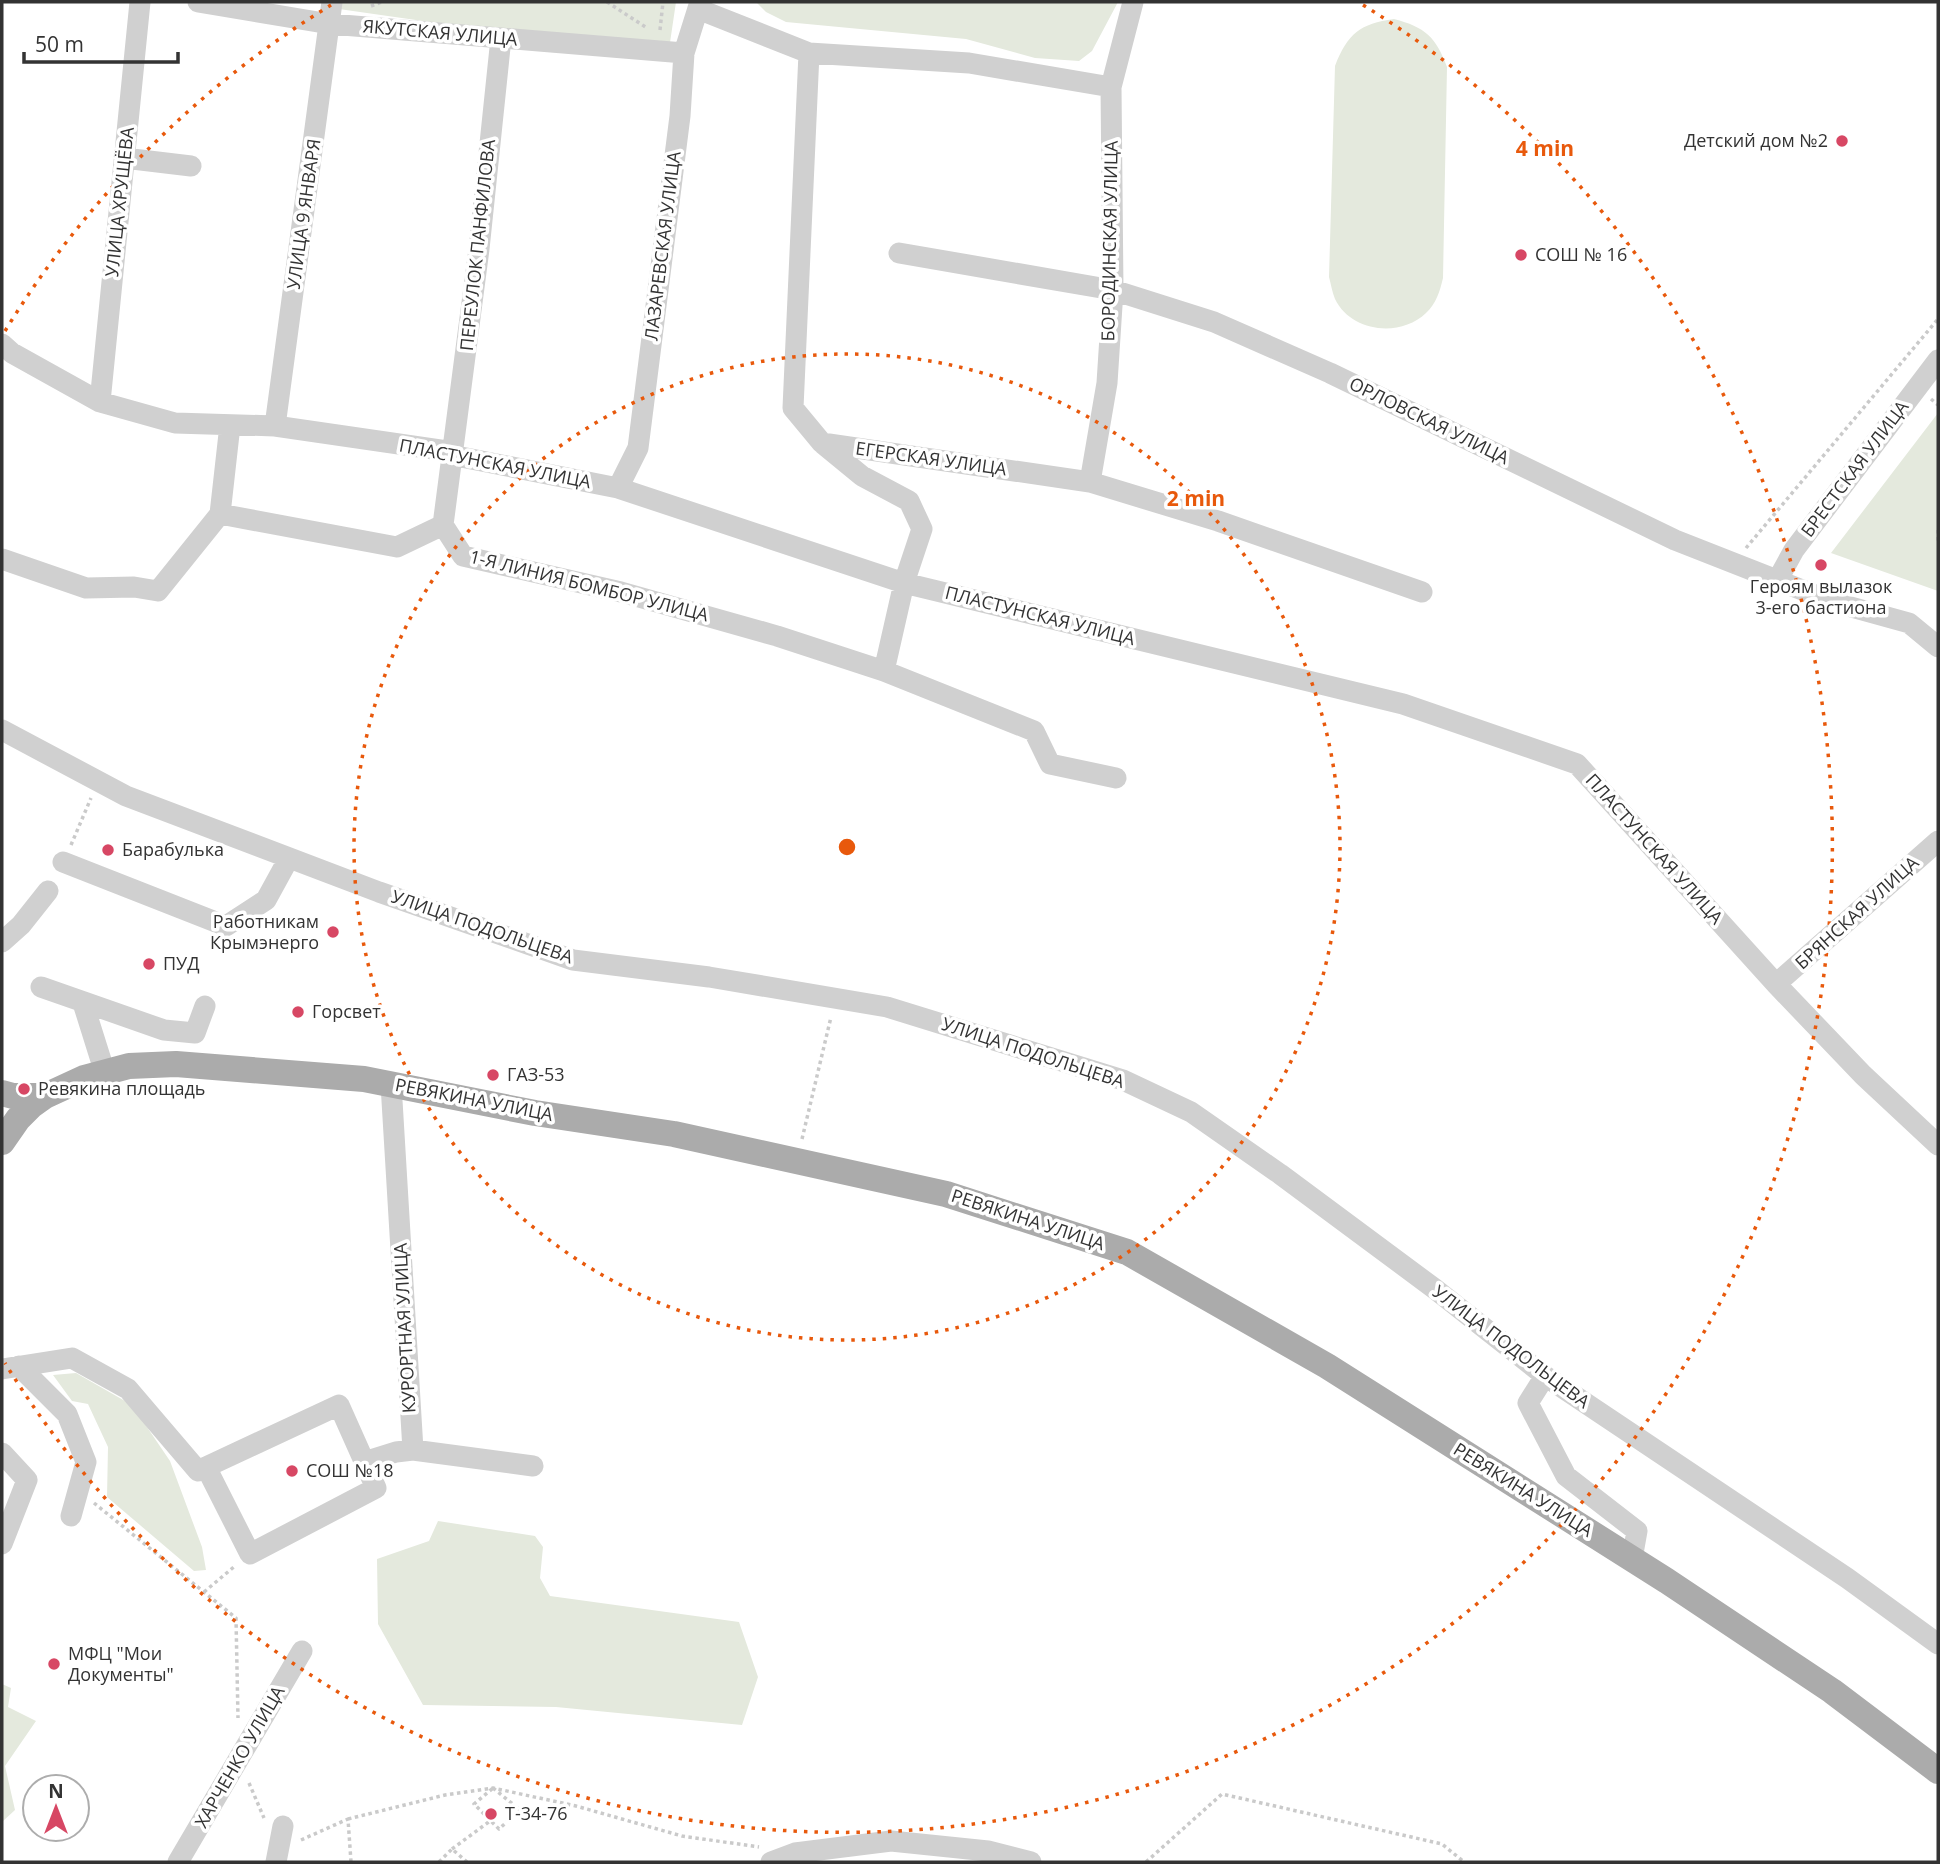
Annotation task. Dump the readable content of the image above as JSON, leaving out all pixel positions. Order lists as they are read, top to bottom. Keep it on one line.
{"streets":{"main road":["РЕВЯКИНА УЛИЦА"],"street":["ЯКУТСКАЯ УЛИЦА","УЛИЦА ХРУЩЁВА","УЛИЦА 9 ЯНВАРЯ","БОРОДИНСКАЯ УЛИЦА","ПЕРЕУЛОК ПАНФИЛОВА","ЛАЗАРЕВСКАЯ УЛИЦА","ОРЛОВСКАЯ УЛИЦА","ЕГЕРСКАЯ УЛИЦА","ПЛАСТУНСКАЯ УЛИЦА","БРЕСТСКАЯ УЛИЦА","1-Я ЛИНИЯ БОМБОР УЛИЦА","БРЯНСКАЯ УЛИЦА","УЛИЦА ПОДОЛЬЦЕВА","КУРОРТНАЯ УЛИЦА","ХАРЧЕНКО УЛИЦА"]},"crossings":[["ЯКУТСКАЯ УЛИЦА","УЛИЦА 9 ЯНВАРЯ"],["ЯКУТСКАЯ УЛИЦА","ПЕРЕУЛОК ПАНФИЛОВА"],["ЯКУТСКАЯ УЛИЦА","ЛАЗАРЕВСКАЯ УЛИЦА"],["УЛИЦА ХРУЩЁВА","ПЛАСТУНСКАЯ УЛИЦА"],["УЛИЦА 9 ЯНВАРЯ","ПЛАСТУНСКАЯ УЛИЦА"],["БОРОДИНСКАЯ УЛИЦА","ОРЛОВСКАЯ УЛИЦА"],["БОРОДИНСКАЯ УЛИЦА","ЕГЕРСКАЯ УЛИЦА"],["ПЕРЕУЛОК ПАНФИЛОВА","ПЛАСТУНСКАЯ УЛИЦА"],["ПЕРЕУЛОК ПАНФИЛОВА","1-Я ЛИНИЯ БОМБОР УЛИЦА"],["ЛАЗАРЕВСКАЯ УЛИЦА","ПЛАСТУНСКАЯ УЛИЦА"],["ОРЛОВСКАЯ УЛИЦА","БРЕСТСКАЯ УЛИЦА"],["ПЛАСТУНСКАЯ УЛИЦА","БРЯНСКАЯ УЛИЦА"],["РЕВЯКИНА УЛИЦА","КУРОРТНАЯ УЛИЦА"]],"places":["Детский дом №2","СОШ № 16","Героям вылазок 3-его бастиона","Барабулька","Работникам Крымэнерго","ПУД","Горсвет","ГАЗ-53","Ревякина площадь","СОШ №18","МФЦ \"Мои Документы\"","Т-34-76"],"scale_bar":"50 m","north":"top","rings":["4 min","2 min"]}
